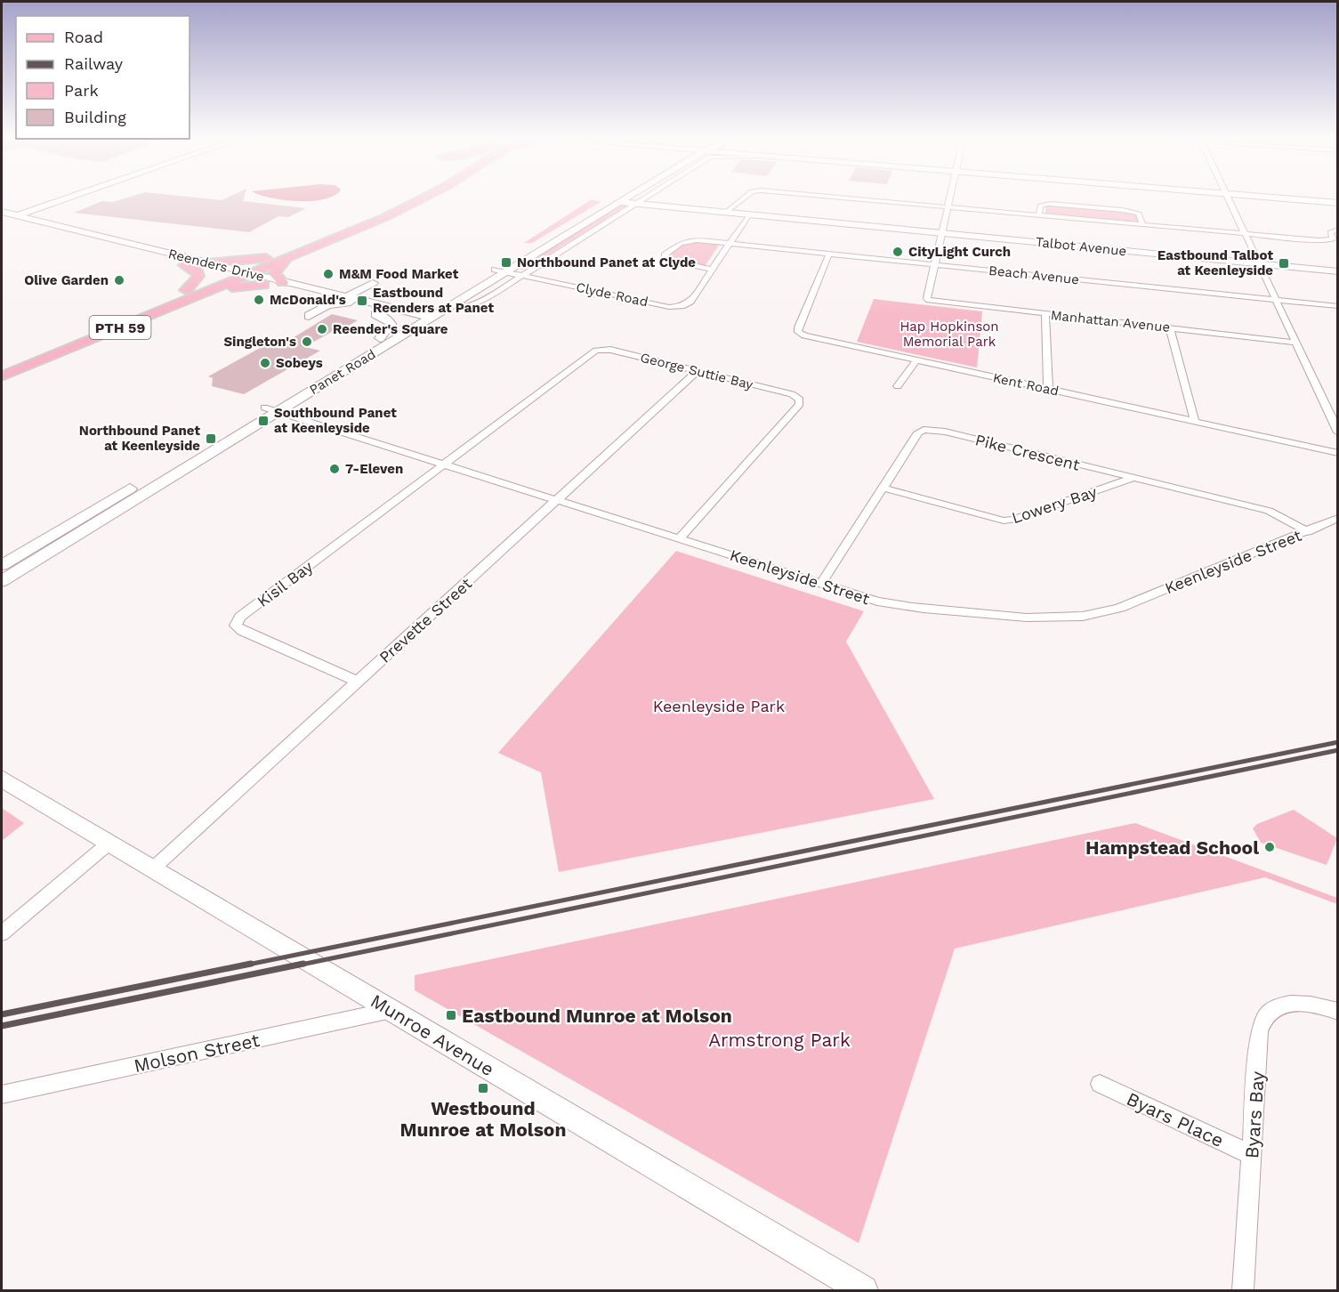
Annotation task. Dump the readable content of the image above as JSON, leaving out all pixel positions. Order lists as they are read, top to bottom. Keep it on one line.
{"streets":{"main road":["PTH 59"],"street":["Talbot Avenue","Reenders Drive","Beach Avenue","Clyde Road","Manhattan Avenue","George Suttie Bay","Panet Road","Kent Road","Pike Crescent","Lowery Bay","Keenleyside Street","Kisil Bay","Prevette Street","Munroe Avenue","Molson Street","Byars Bay","Byars Place"]},"crossings":[["Talbot Avenue","Clyde Road"],["Talbot Avenue","Panet Road"],["Reenders Drive","PTH 59"],["Reenders Drive","Panet Road"],["Beach Avenue","Clyde Road"],["Beach Avenue","Manhattan Avenue"],["Beach Avenue","Kent Road"],["Clyde Road","Panet Road"],["George Suttie Bay","Keenleyside Street"],["George Suttie Bay","Kisil Bay"],["George Suttie Bay","Prevette Street"],["Panet Road","Keenleyside Street"],["Pike Crescent","Lowery Bay"],["Pike Crescent","Keenleyside Street"],["Keenleyside Street","Kisil Bay"],["Keenleyside Street","Prevette Street"],["Kisil Bay","Prevette Street"],["Prevette Street","Munroe Avenue"],["Munroe Avenue","Molson Street"],["Byars Bay","Byars Place"]],"parks":["Hap Hopkinson Memorial Park","Keenleyside Park","Armstrong Park"],"places":{"other":["CityLight Curch","M&M Food Market","Olive Garden","McDonald's","Reender's Square","Singleton's","Sobeys","7-Eleven","Hampstead School"],"transit":["Northbound Panet at Clyde","Eastbound Talbot at Keenleyside","Eastbound Reenders at Panet","Southbound Panet at Keenleyside","Northbound Panet at Keenleyside","Eastbound Munroe at Molson","Westbound Munroe at Molson"]},"legend":["Road","Railway","Park","Building"]}
